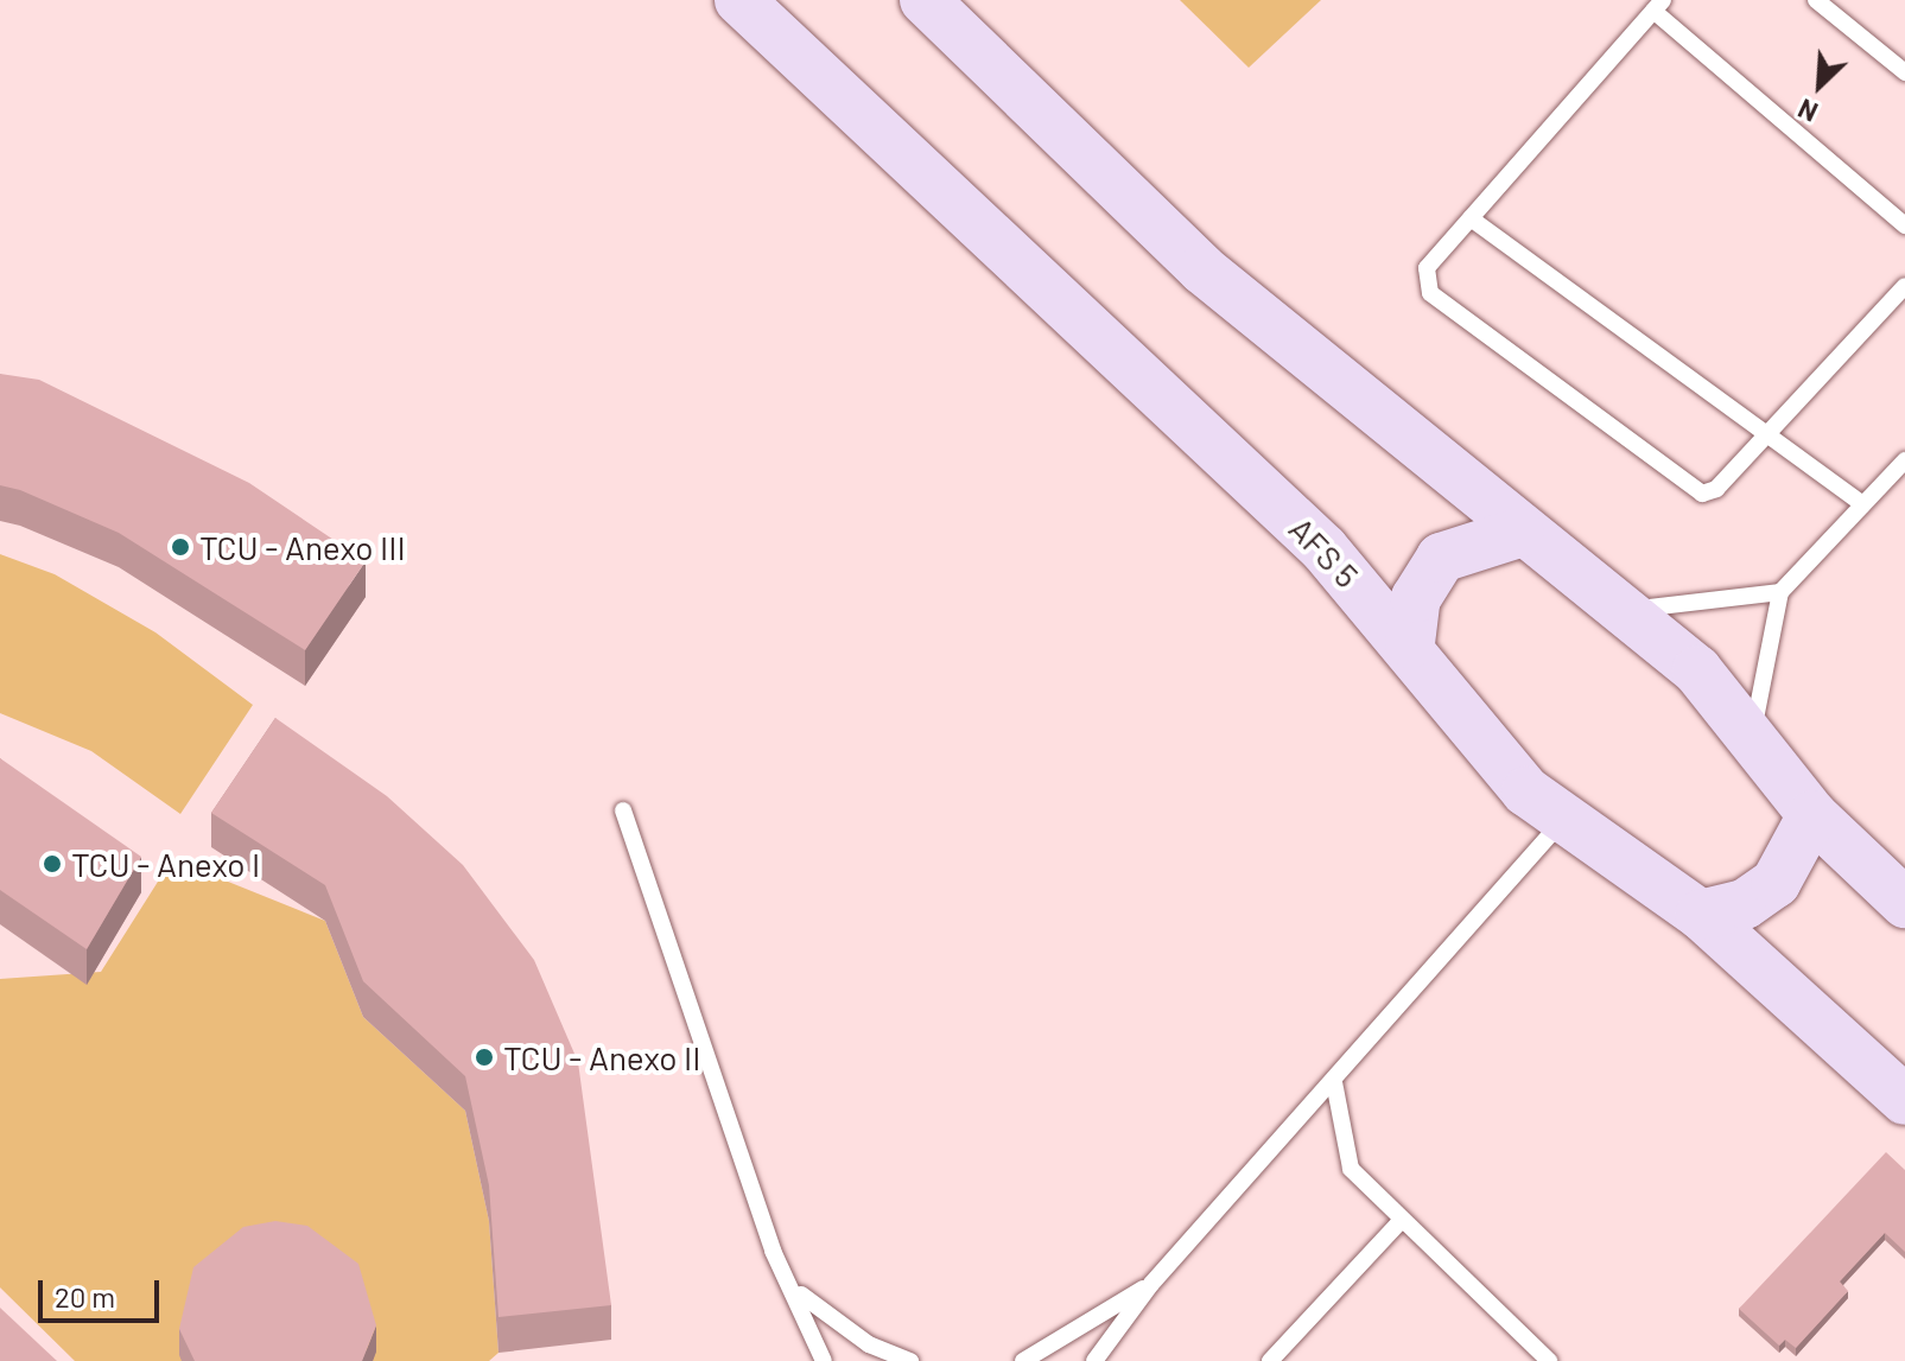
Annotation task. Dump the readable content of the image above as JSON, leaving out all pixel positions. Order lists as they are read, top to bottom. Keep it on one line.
{"streets":{"main road":["AFS 5"]},"places":["TCU - Anexo III","TCU - Anexo I","TCU - Anexo II"],"scale_bar":"20 m","north":"bottom left"}
